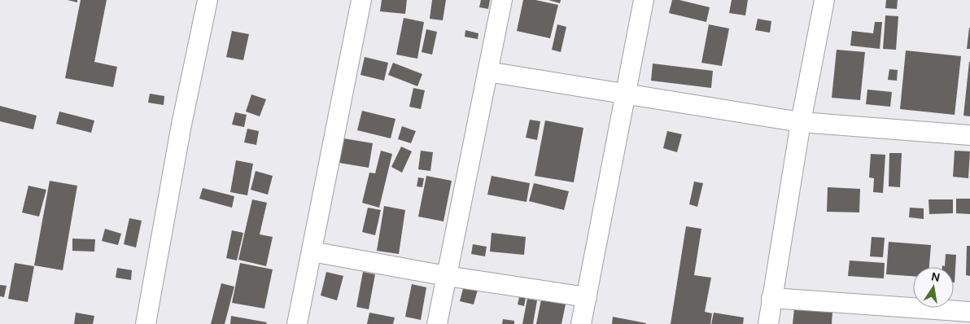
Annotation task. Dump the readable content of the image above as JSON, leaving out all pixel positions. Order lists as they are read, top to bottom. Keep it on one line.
{"north":"top"}
